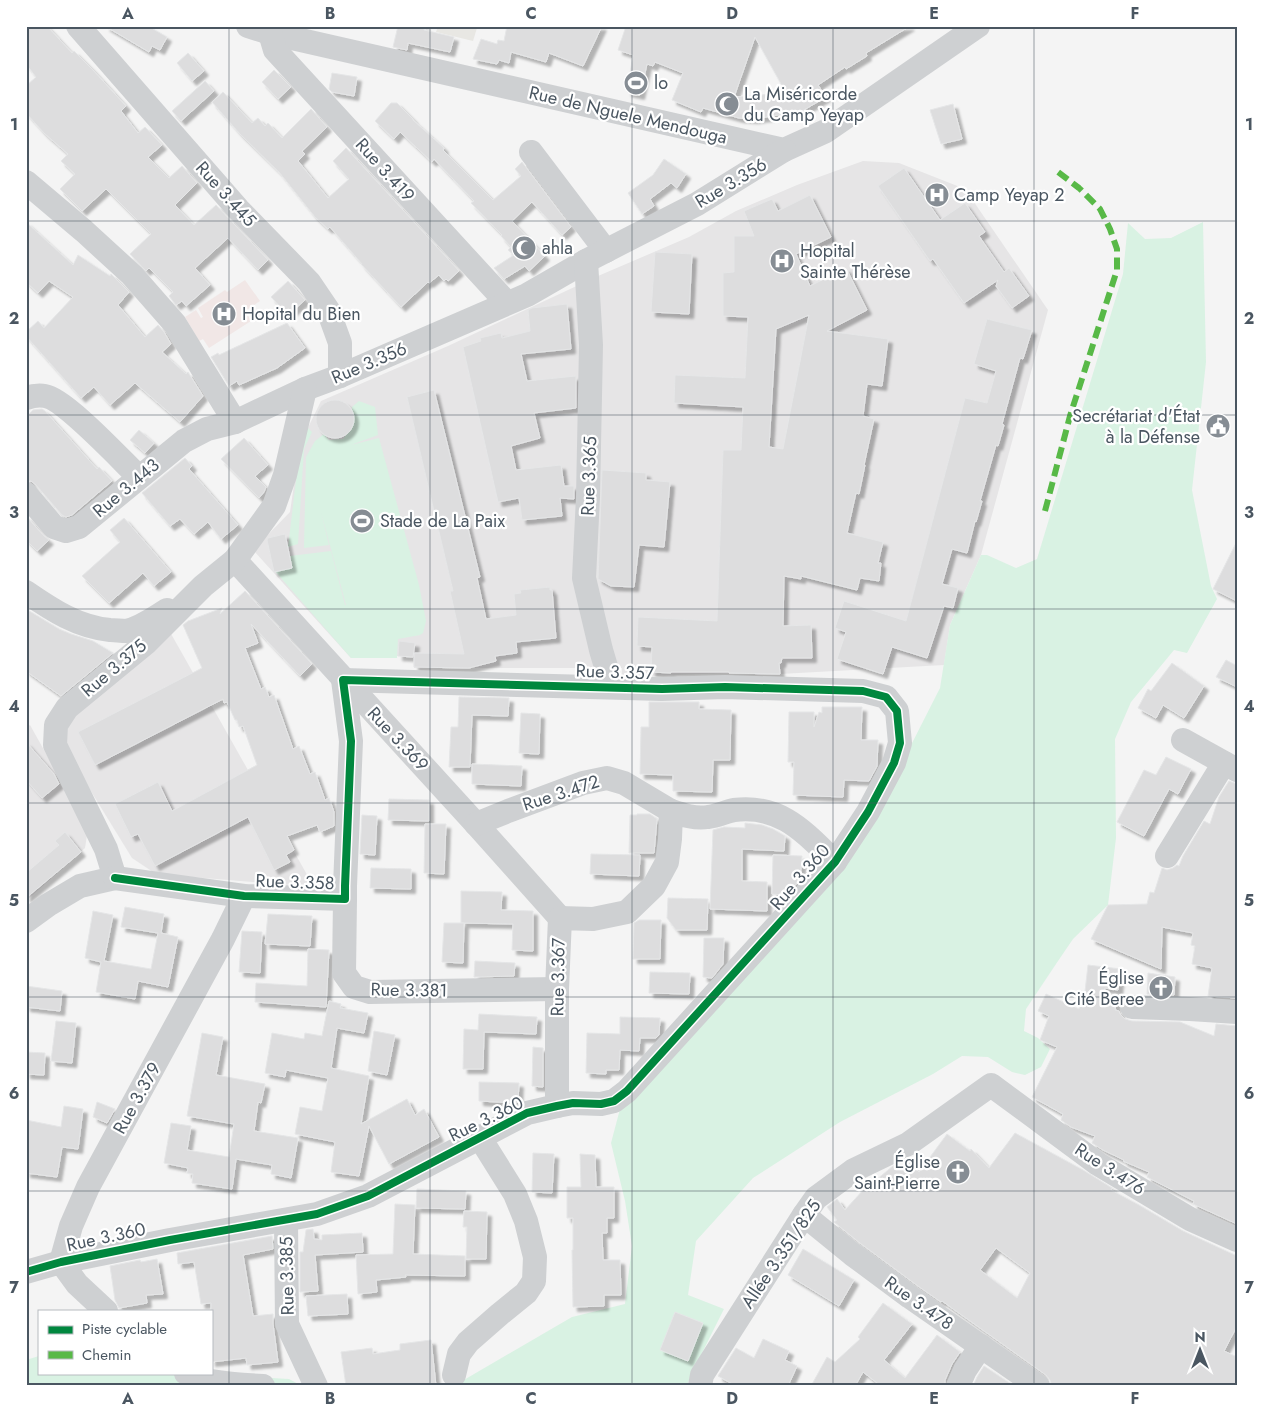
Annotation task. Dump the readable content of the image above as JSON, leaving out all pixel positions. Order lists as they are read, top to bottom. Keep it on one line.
{"streets":{"street":["Rue de Nguele Mendouga","Rue 3.419","Rue 3.356","Rue 3.445","Rue 3.365","Rue 3.443","Rue 3.375","Rue 3.357","Rue 3.369","Rue 3.472","Rue 3.360","Rue 3.358","Rue 3.367","Rue 3.381","Rue 3.379","Rue 3.476","Allée 3.351/825","Rue 3.385","Rue 3.478"]},"crossings":[["Rue de Nguele Mendouga","Rue 3.419"],["Rue de Nguele Mendouga","Rue 3.356"],["Rue 3.419","Rue 3.356"],["Rue 3.356","Rue 3.445"],["Rue 3.356","Rue 3.365"],["Rue 3.356","Rue 3.443"],["Rue 3.356","Rue 3.375"],["Rue 3.365","Rue 3.357"],["Rue 3.375","Rue 3.369"],["Rue 3.375","Rue 3.358"],["Rue 3.357","Rue 3.369"],["Rue 3.357","Rue 3.360"],["Rue 3.357","Rue 3.358"],["Rue 3.369","Rue 3.472"],["Rue 3.369","Rue 3.358"],["Rue 3.369","Rue 3.367"],["Rue 3.472","Rue 3.367"],["Rue 3.360","Rue 3.367"],["Rue 3.360","Rue 3.379"],["Rue 3.360","Rue 3.385"],["Rue 3.358","Rue 3.381"],["Rue 3.358","Rue 3.379"],["Rue 3.367","Rue 3.381"],["Rue 3.476","Allée 3.351/825"],["Allée 3.351/825","Rue 3.478"]],"places":{"sports":["lo","Stade de La Paix"],"mosque":["La Miséricorde du Camp Yeyap","ahla"],"hospital":["Camp Yeyap 2","Hopital Sainte Thérèse","Hopital du Bien"],"public building":["Secrétariat d'État à la Défense"],"church":["Église Cité Beree","Église Saint-Pierre"]},"legend":["Piste cyclable","Chemin"],"north":"top","grid":{"columns":["A","B","C","D","E","F"],"rows":["1","2","3","4","5","6","7"]}}
